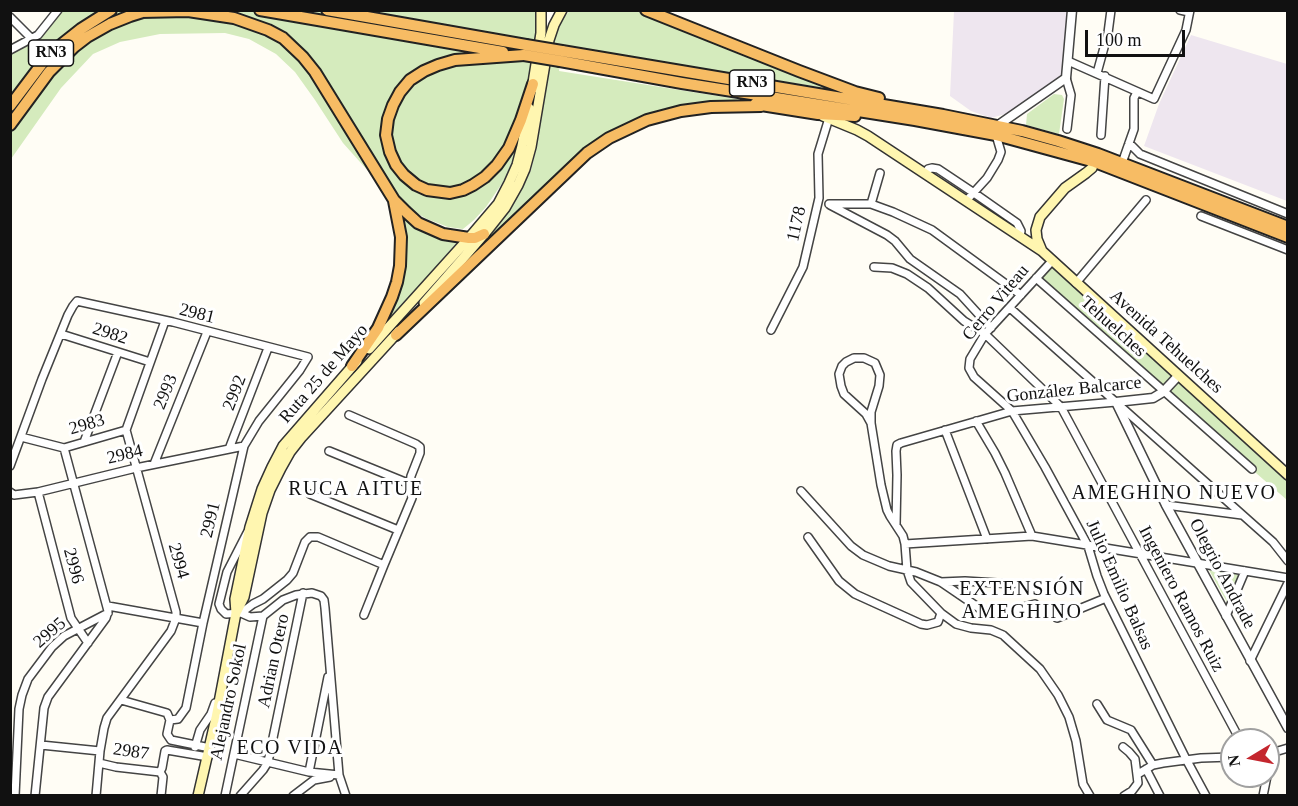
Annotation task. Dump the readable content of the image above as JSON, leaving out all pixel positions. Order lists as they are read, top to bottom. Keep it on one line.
{"streets":{"highway":["RN3"],"main road":["Avenida Tehuelches","Ruta 25 de Mayo"],"street":["1178","Cerro Viteau","2981","Tehuelches","2982","González Balcarce","2993","2992","2983","2984","2991","2994","2996","Olegrio Andrade","Julio Emilio Balsas","Ingeniero Ramos Ruiz","2995","Adrian Otero","Alejandro Sokol","2987"]},"crossings":[["1178","Avenida Tehuelches"],["1178","Ingeniero Ramos Ruiz"],["Cerro Viteau","Tehuelches"],["Cerro Viteau","Avenida Tehuelches"],["Cerro Viteau","Julio Emilio Balsas"],["Cerro Viteau","Ingeniero Ramos Ruiz"],["2981","2982"],["2981","2993"],["2981","2992"],["2981","2991"],["Tehuelches","González Balcarce"],["Avenida Tehuelches","González Balcarce"],["González Balcarce","Olegrio Andrade"],["González Balcarce","Julio Emilio Balsas"],["González Balcarce","Ingeniero Ramos Ruiz"],["2993","2984"],["2992","2984"],["2983","2994"],["2984","2991"],["2984","2994"],["2984","2996"],["2996","2995"],["2995","2987"]],"districts":["RUCA AITUE","AMEGHINO NUEVO","EXTENSIÓN AMEGHINO","ECO VIDA"],"scale_bar":"100 m","north":"left"}
